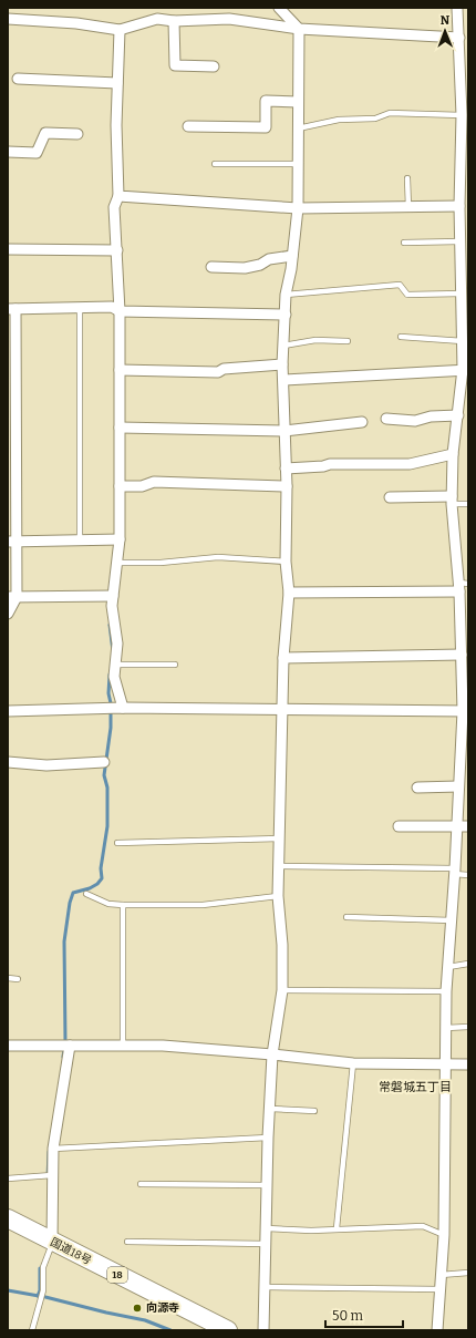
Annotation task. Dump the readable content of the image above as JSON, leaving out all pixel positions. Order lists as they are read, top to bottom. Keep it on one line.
{"streets":{"highway":["国道18号","18"]},"districts":["常磐城五丁目"],"places":["向源寺"],"scale_bar":"50 m","north":"top"}
